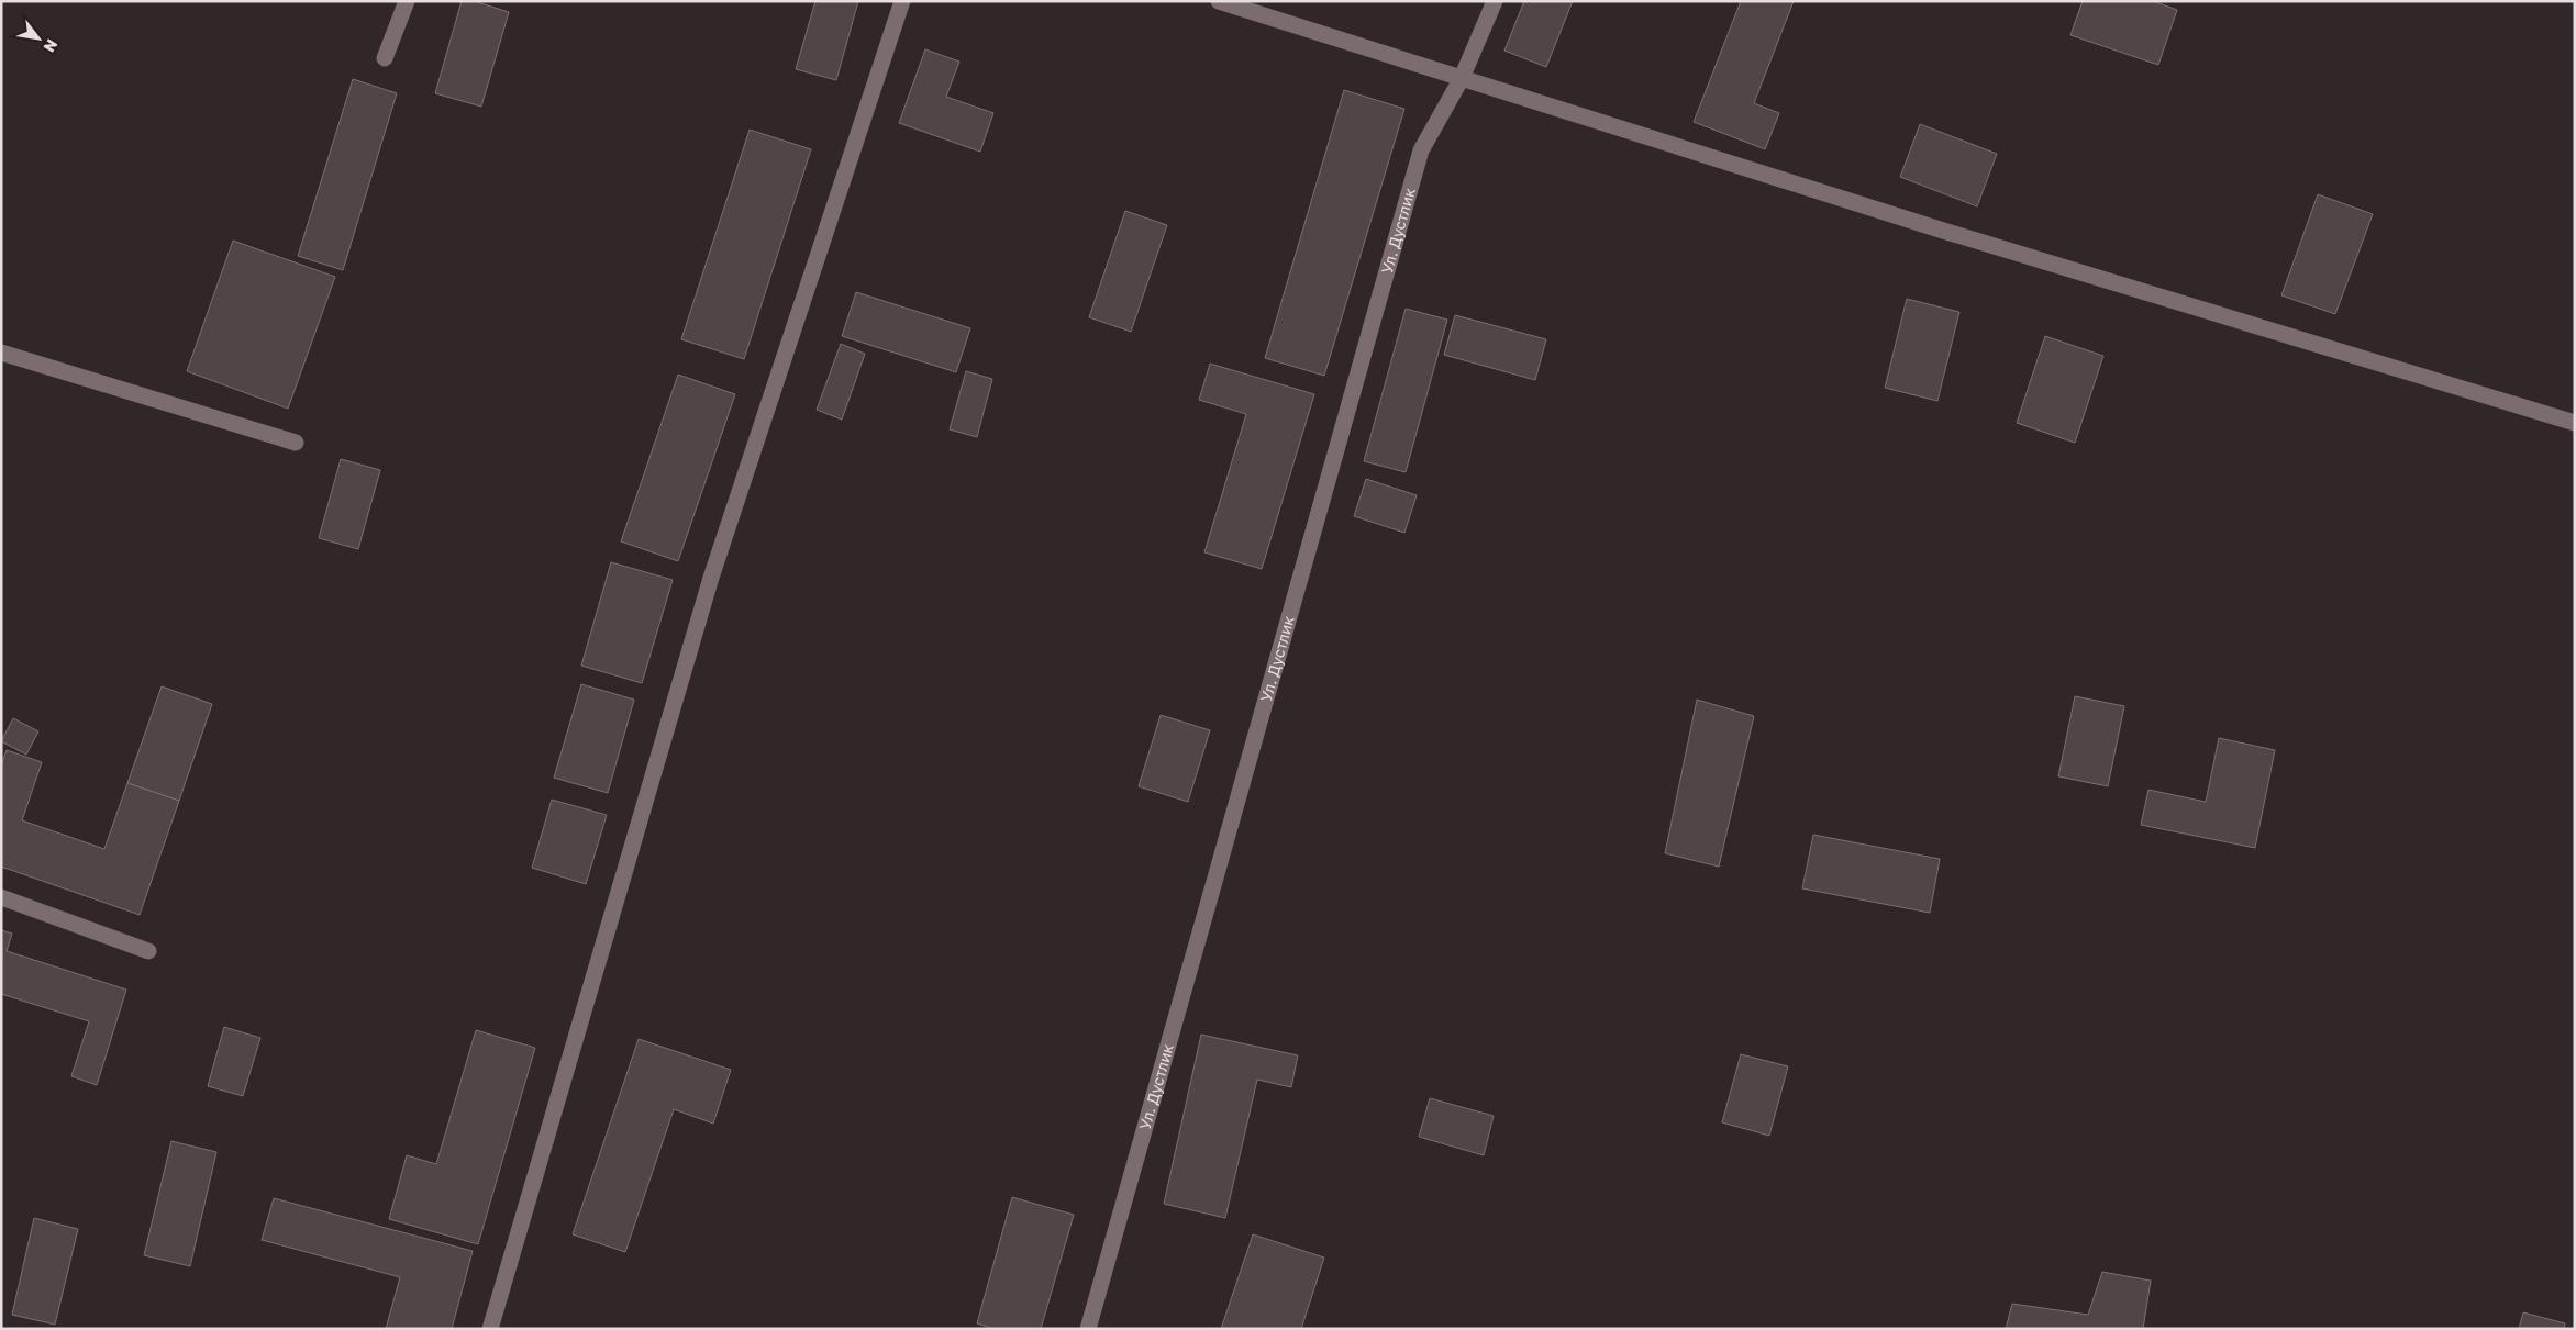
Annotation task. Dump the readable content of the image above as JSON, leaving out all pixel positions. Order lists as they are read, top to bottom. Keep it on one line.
{"streets":{"street":["Ул. Дустлик"]},"north":"bottom right"}
